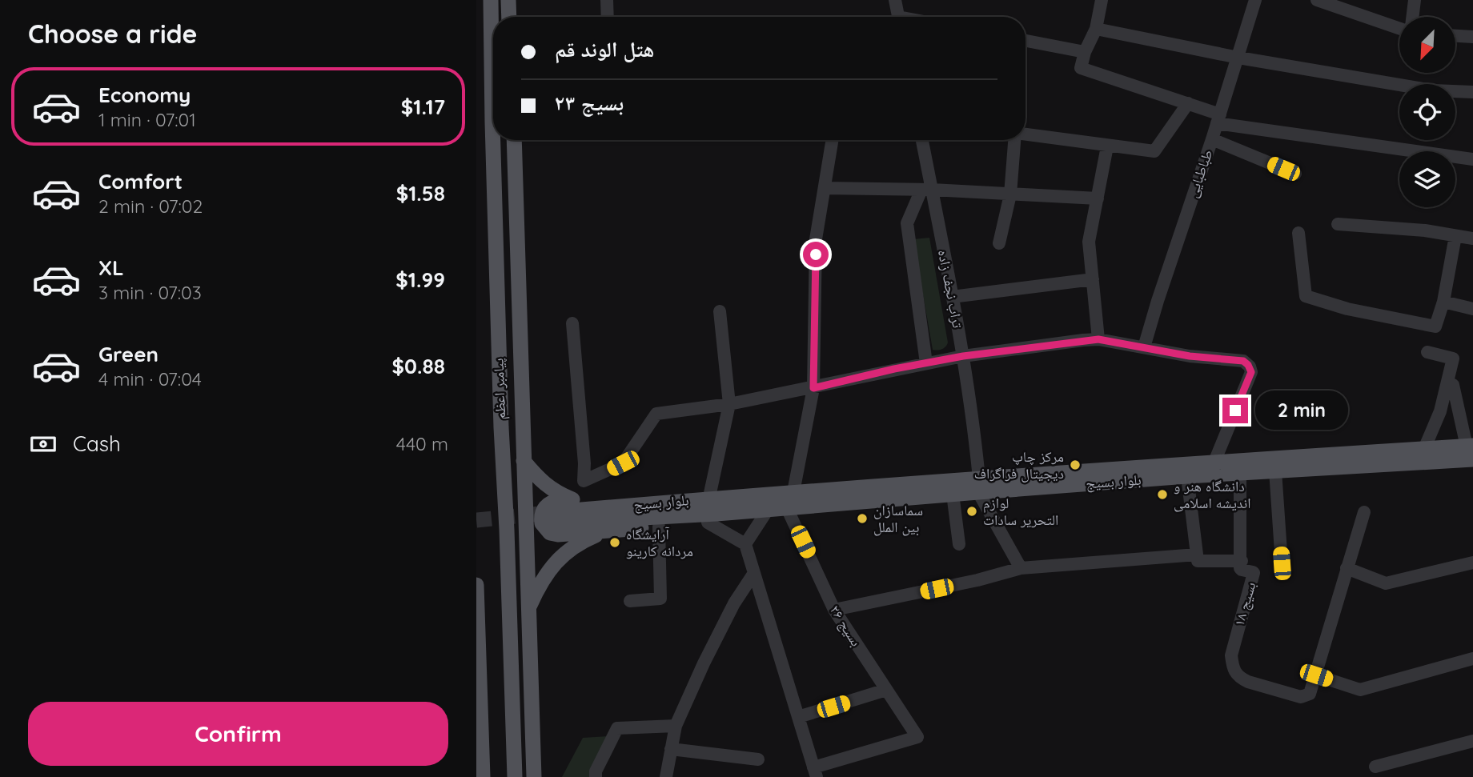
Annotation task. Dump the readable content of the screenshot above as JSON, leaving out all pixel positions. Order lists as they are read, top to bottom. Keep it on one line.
{"streets":{"main road":["پیامبر اعظم","بلوار بسیج"],"street":["طباطبایی","تراب نجف زاده","بسیج ۱۸","بسیج ۲۶"]},"crossings":[["تراب نجف زاده","بلوار بسیج"],["بلوار بسیج","بسیج ۱۸"],["بلوار بسیج","بسیج ۲۶"]],"places":["مرکز چاپ دیجیتال فراگراف","دانشگاه هنر و اندیشه اسلامی","لوازم التحریر سادات","سماسازان بین الملل","آرایشگاه مردانه کارینو"],"north":"bottom left","page":{"heading":"Choose a ride","banner":["هتل الوند قم","بسیج ۲۳"],"list":[{"name":"Economy","note":"1 min · 07:01","value":"$1.17"},{"name":"Comfort","note":"2 min · 07:02","value":"$1.58"},{"name":"XL","note":"3 min · 07:03","value":"$1.99"},{"name":"Green","note":"4 min · 07:04","value":"$0.88"}],"bubble":"2 min","pay":["Cash","440 m"],"buttons":"Confirm"}}
